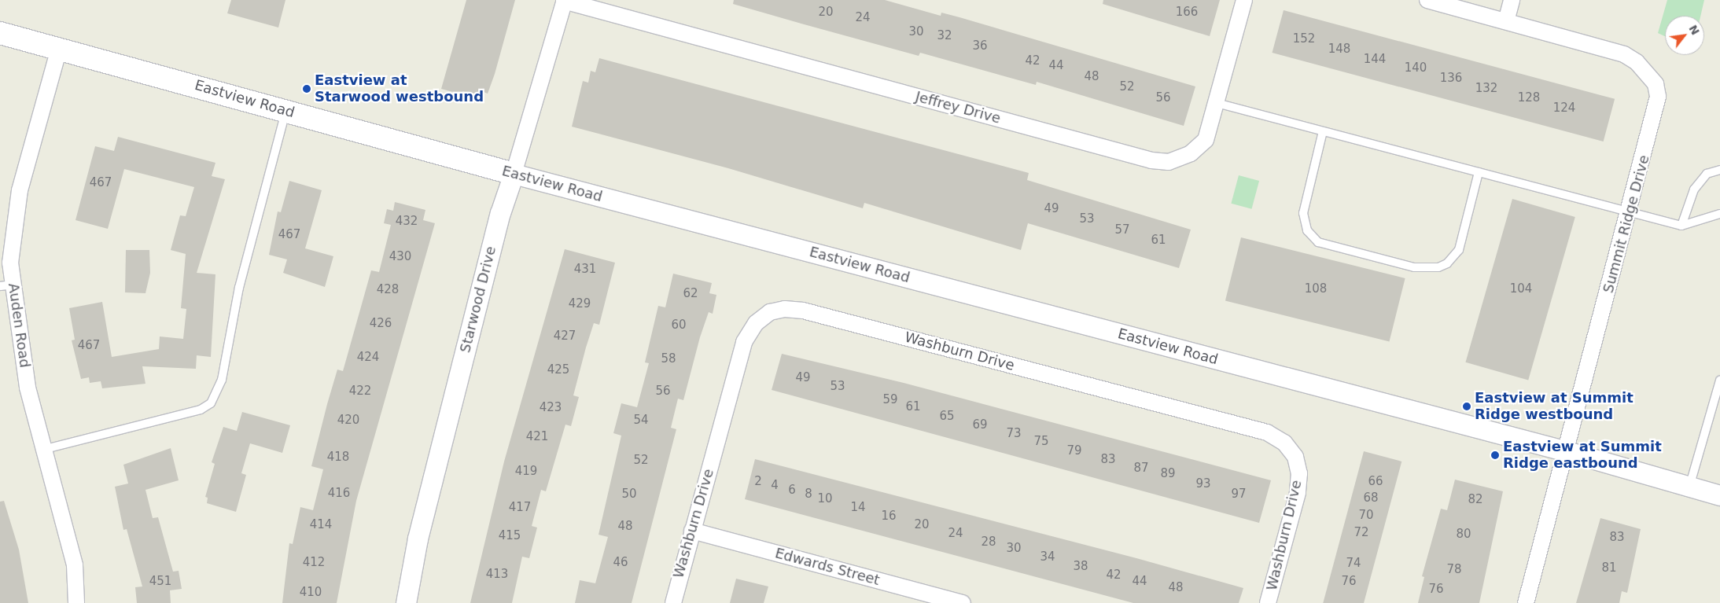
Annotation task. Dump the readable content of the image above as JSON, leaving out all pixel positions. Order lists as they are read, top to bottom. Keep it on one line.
{"streets":{"main road":["Eastview Road"],"street":["Jeffrey Drive","Summit Ridge Drive","Starwood Drive","Auden Road","Washburn Drive","Edwards Street"]},"crossings":[["Eastview Road","Summit Ridge Drive"],["Eastview Road","Starwood Drive"],["Eastview Road","Auden Road"],["Jeffrey Drive","Starwood Drive"],["Washburn Drive","Edwards Street"]],"places":["Eastview at Starwood westbound","Eastview at Summit Ridge westbound","Eastview at Summit Ridge eastbound"],"house_numbers":["20","166","24","30","32","152","36","148","144","42","44","140","48","136","52","132","56","128","124","467","49","53","432","57","467","61","430","431","108","104","428","62","429","426","60","427","467","424","58","425","49","53","422","56","59","61","423","65","420","54","69","73","421","75","79","418","83","52","87","419","89","2","66","93","4","6","416","50","8","97","68","10","82","417","14","70","16","414","20","48","72","24","80","415","83","28","30","34","412","46","74","38","81","78","413","42","451","44","76","48","76","410"],"north":"top right"}
